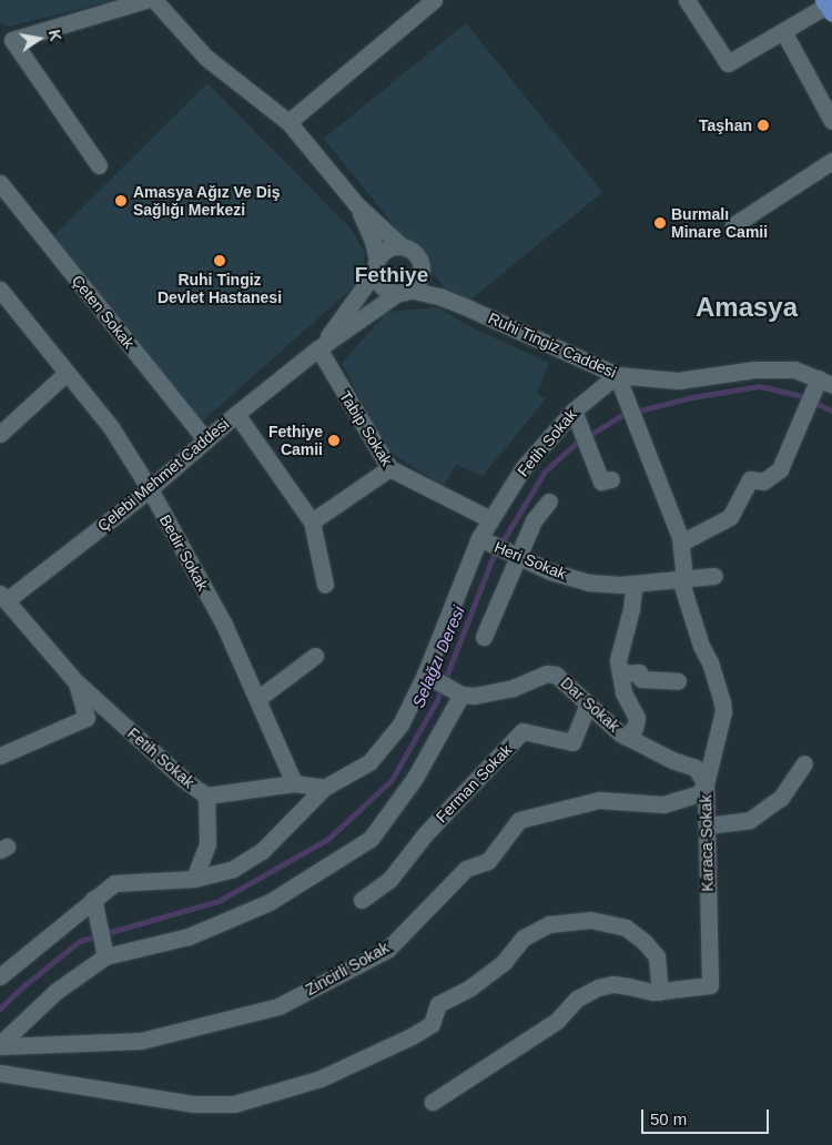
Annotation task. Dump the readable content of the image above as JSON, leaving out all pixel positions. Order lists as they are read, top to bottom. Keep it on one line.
{"streets":{"street":["Çeten Sokak","Ruhi Tingiz Caddesi","Tabip Sokak","Fetih Sokak","Çelebi Mehmet Caddesi","Bedir Sokak","Heri Sokak","Dar Sokak","Ferman Sokak","Karaca Sokak","Zincirli Sokak"]},"crossings":[["Çeten Sokak","Çelebi Mehmet Caddesi"],["Ruhi Tingiz Caddesi","Fetih Sokak"],["Ruhi Tingiz Caddesi","Çelebi Mehmet Caddesi"],["Ruhi Tingiz Caddesi","Karaca Sokak"],["Tabip Sokak","Fetih Sokak"],["Tabip Sokak","Çelebi Mehmet Caddesi"],["Fetih Sokak","Çelebi Mehmet Caddesi"],["Fetih Sokak","Bedir Sokak"],["Fetih Sokak","Heri Sokak"],["Fetih Sokak","Karaca Sokak"],["Çelebi Mehmet Caddesi","Bedir Sokak"],["Heri Sokak","Karaca Sokak"],["Dar Sokak","Ferman Sokak"],["Dar Sokak","Karaca Sokak"],["Dar Sokak","Zincirli Sokak"],["Karaca Sokak","Zincirli Sokak"]],"districts":["Fethiye","Amasya"],"water":["Selağzı Deresi"],"places":["Taşhan","Amasya Ağız Ve Diş Sağlığı Merkezi","Burmalı Minare Camii","Ruhi Tingiz Devlet Hastanesi","Fethiye Camii"],"scale_bar":"50 m","north":"right"}
